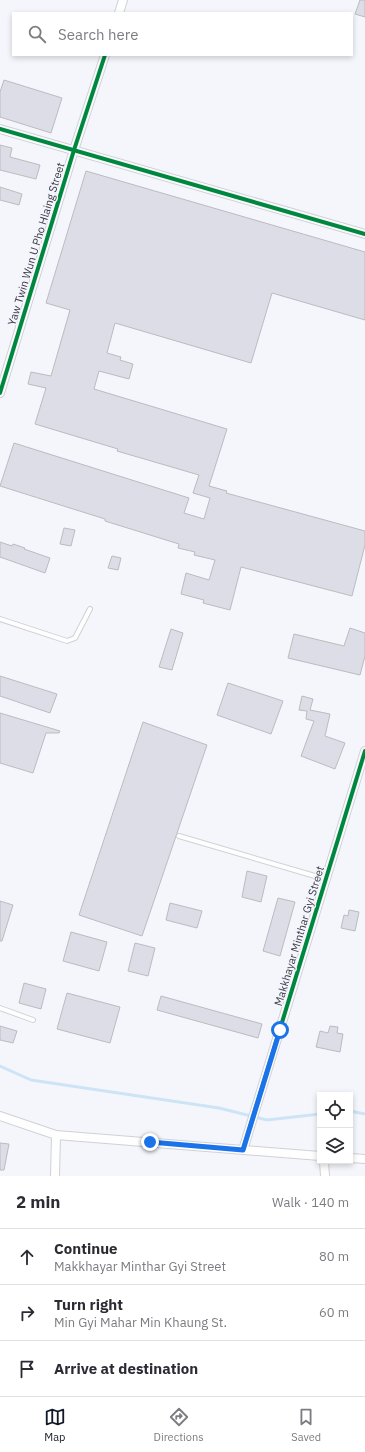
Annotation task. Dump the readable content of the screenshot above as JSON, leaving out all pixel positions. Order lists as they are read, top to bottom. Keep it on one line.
{"streets":{"street":["Yaw Twin Wun U Pho Hlaing Street","Makkhayar Minthar Gyi Street"]},"page":{"search":"Search here","heading":["2 min","Walk · 140 m"],"list":[["Continue","Makkhayar Minthar Gyi Street","80 m"],["Turn right","Min Gyi Mahar Min Khaung St.","60 m"],"Arrive at destination"],"nav":["Map","Directions","Saved"]}}
